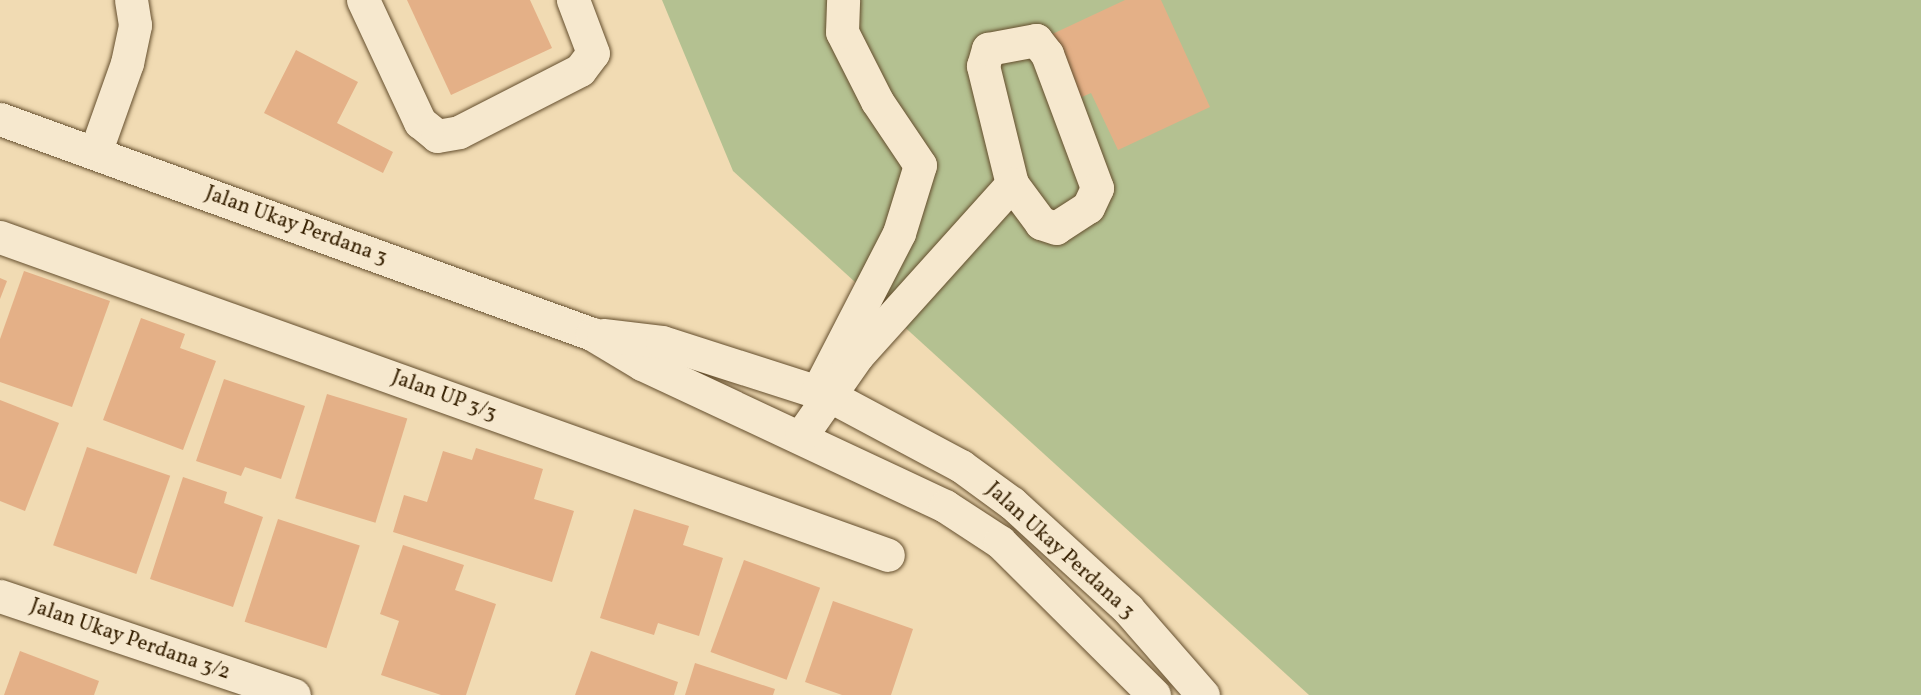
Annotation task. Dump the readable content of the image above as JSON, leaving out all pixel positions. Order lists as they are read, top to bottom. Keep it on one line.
{"streets":{"street":["Jalan Ukay Perdana 3","Jalan UP 3/3","Jalan Ukay Perdana 3/2"]}}
